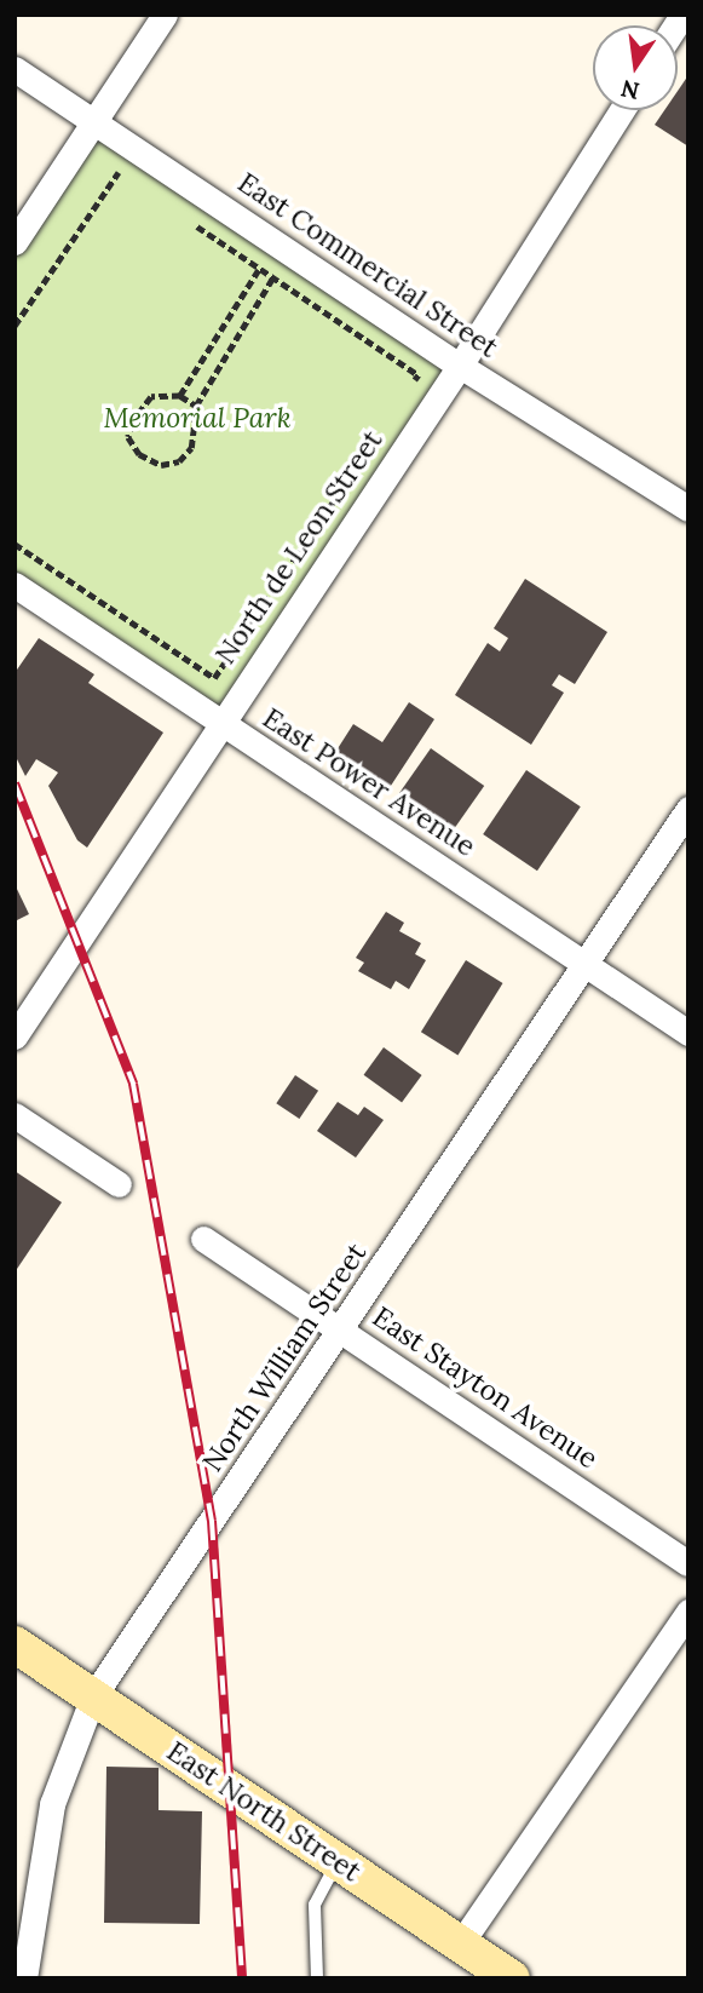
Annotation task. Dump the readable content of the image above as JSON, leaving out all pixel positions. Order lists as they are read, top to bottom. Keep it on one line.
{"streets":{"street":["East Commercial Street","North de Leon Street","East Power Avenue","North William Street","East Stayton Avenue","East North Street"]},"crossings":[["East Commercial Street","North de Leon Street"],["North de Leon Street","East Power Avenue"],["East Power Avenue","North William Street"],["North William Street","East Stayton Avenue"],["North William Street","East North Street"]],"parks":["Memorial Park"],"north":"bottom"}
